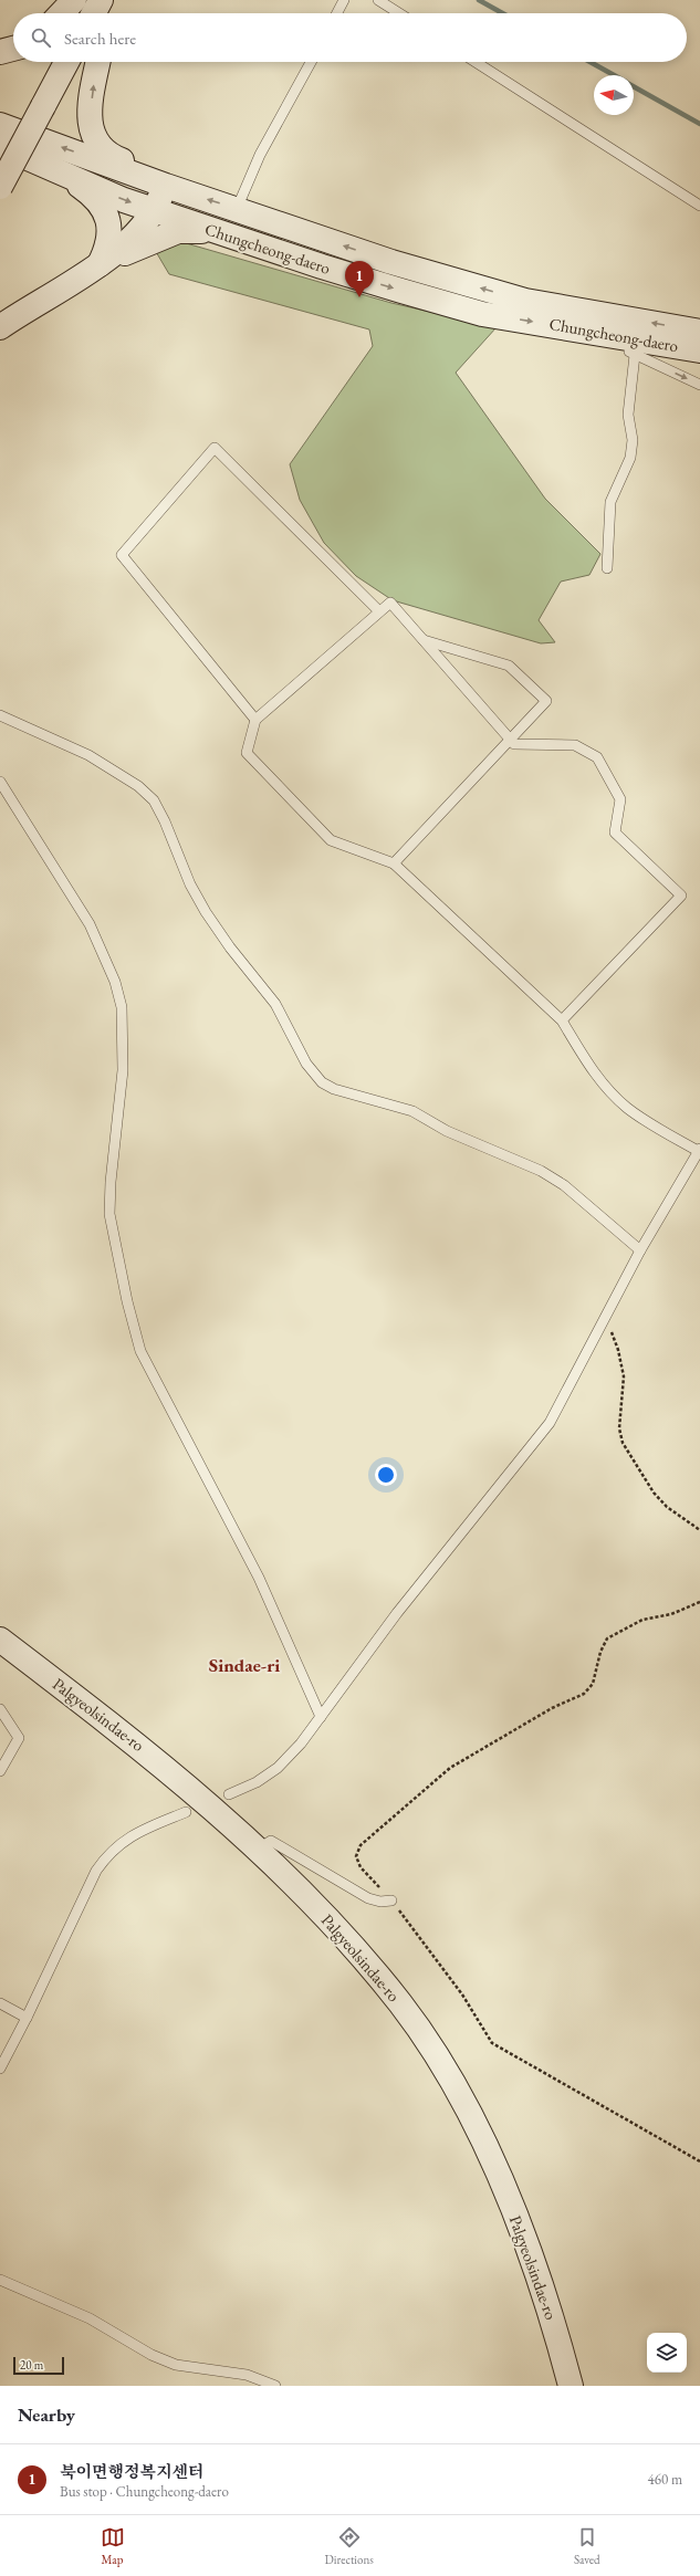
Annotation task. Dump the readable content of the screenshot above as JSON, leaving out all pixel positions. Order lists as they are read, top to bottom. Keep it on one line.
{"streets":{"main road":["Chungcheong-daero","Palgyeolsindae-ro"]},"districts":["Sindae-ri"],"scale_bar":"20 m","north":"left","page":{"search":"Search here","pins":"1","scale":"20 m","heading":"Nearby","list":[{"mark":"1","name":"북이면행정복지센터","note":"Bus stop · Chungcheong-daero","value":"460 m"}],"nav":["Map","Directions","Saved"]}}
